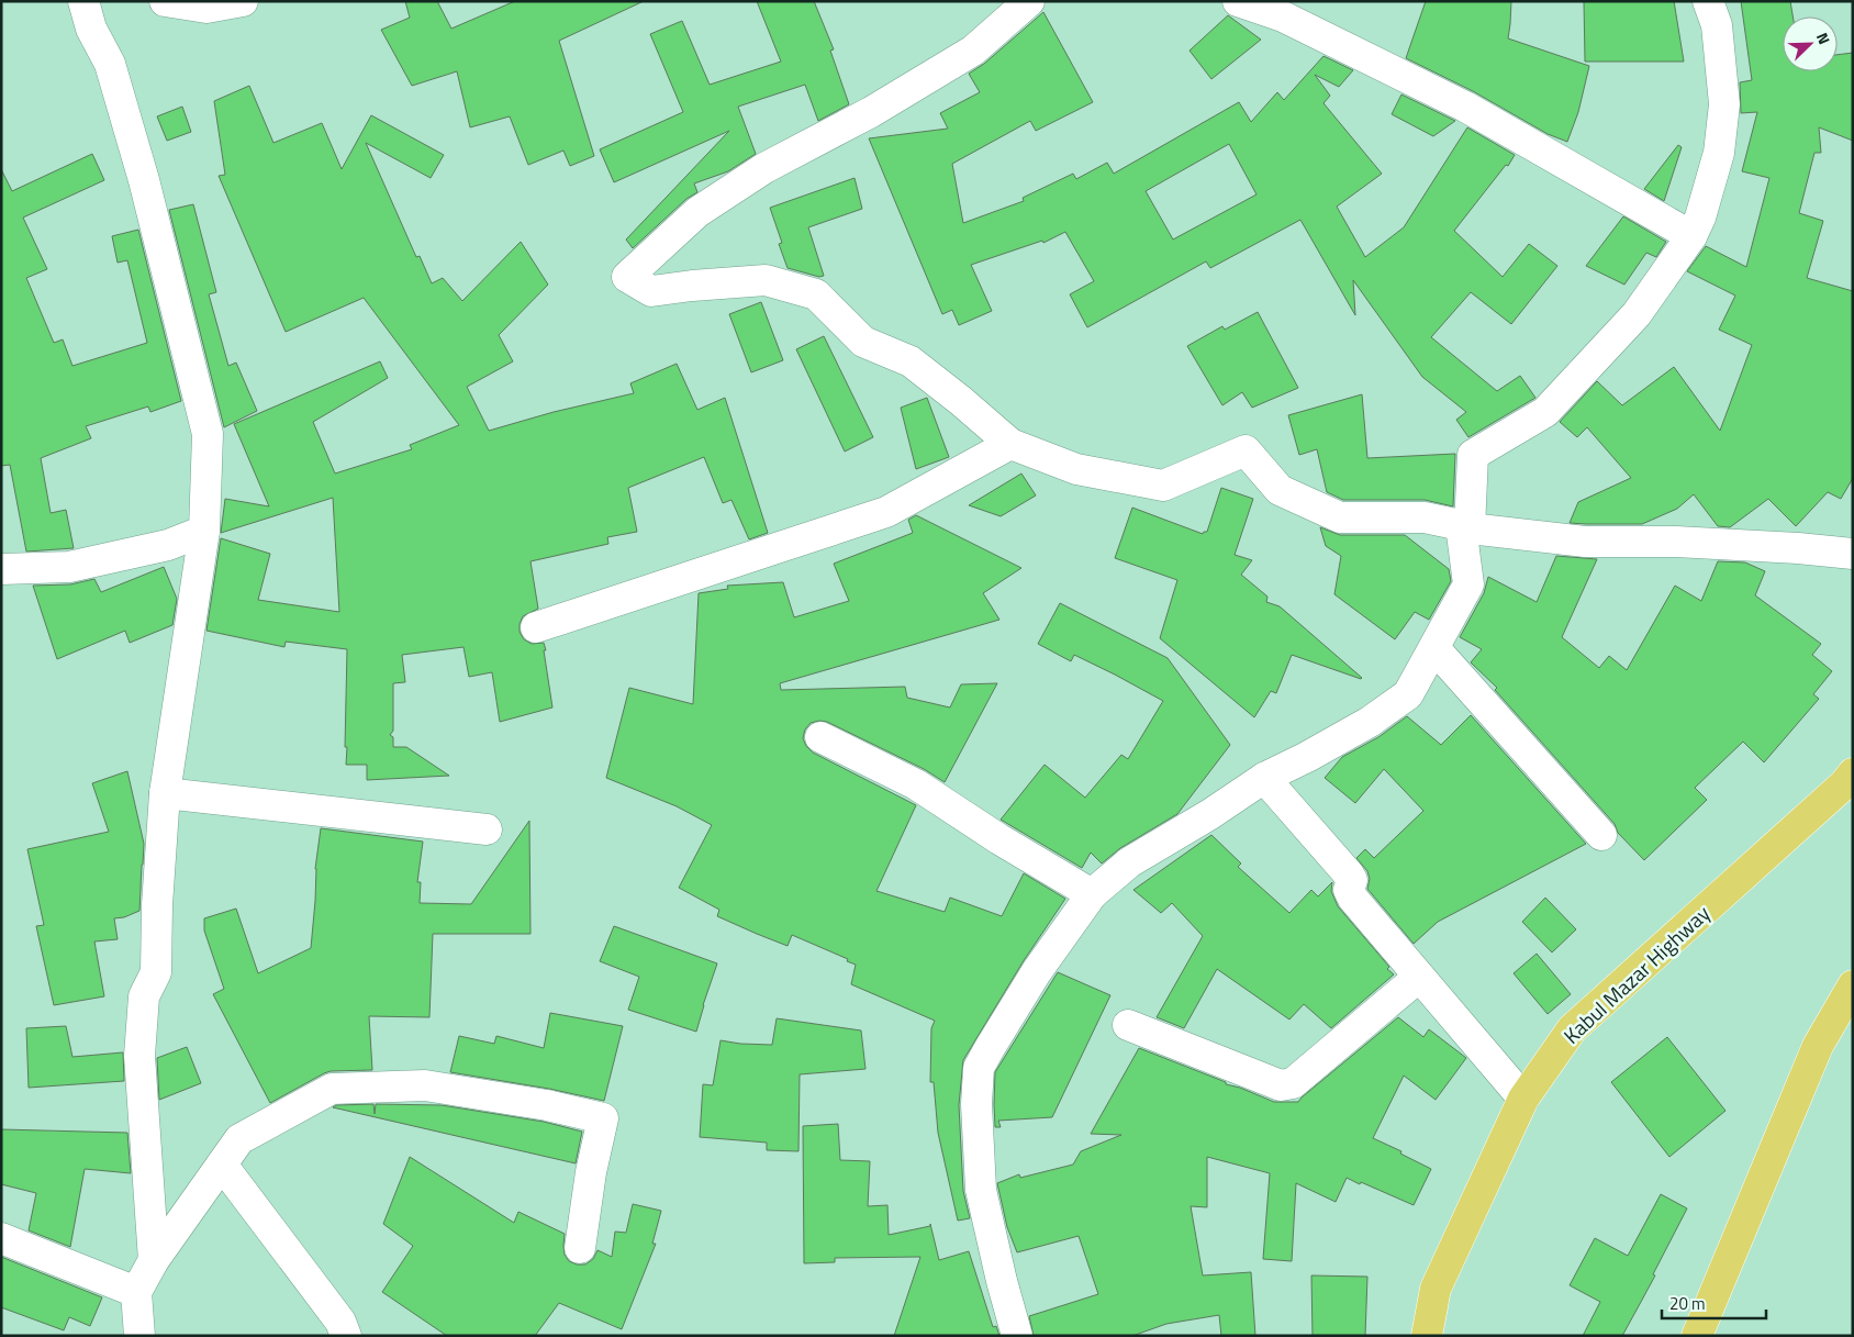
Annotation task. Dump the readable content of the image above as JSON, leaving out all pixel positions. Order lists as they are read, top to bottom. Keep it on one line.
{"streets":{"highway":["Kabul Mazar Highway"]},"scale_bar":"20 m","north":"top right"}
